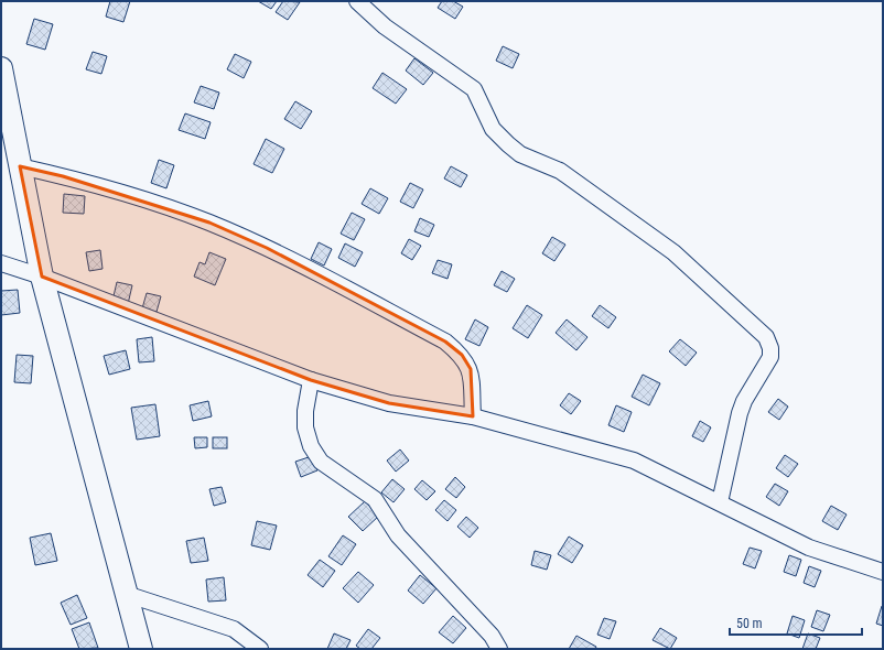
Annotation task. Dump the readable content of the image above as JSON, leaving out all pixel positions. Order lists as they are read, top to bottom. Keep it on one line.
{"scale_bar":"50 m"}
